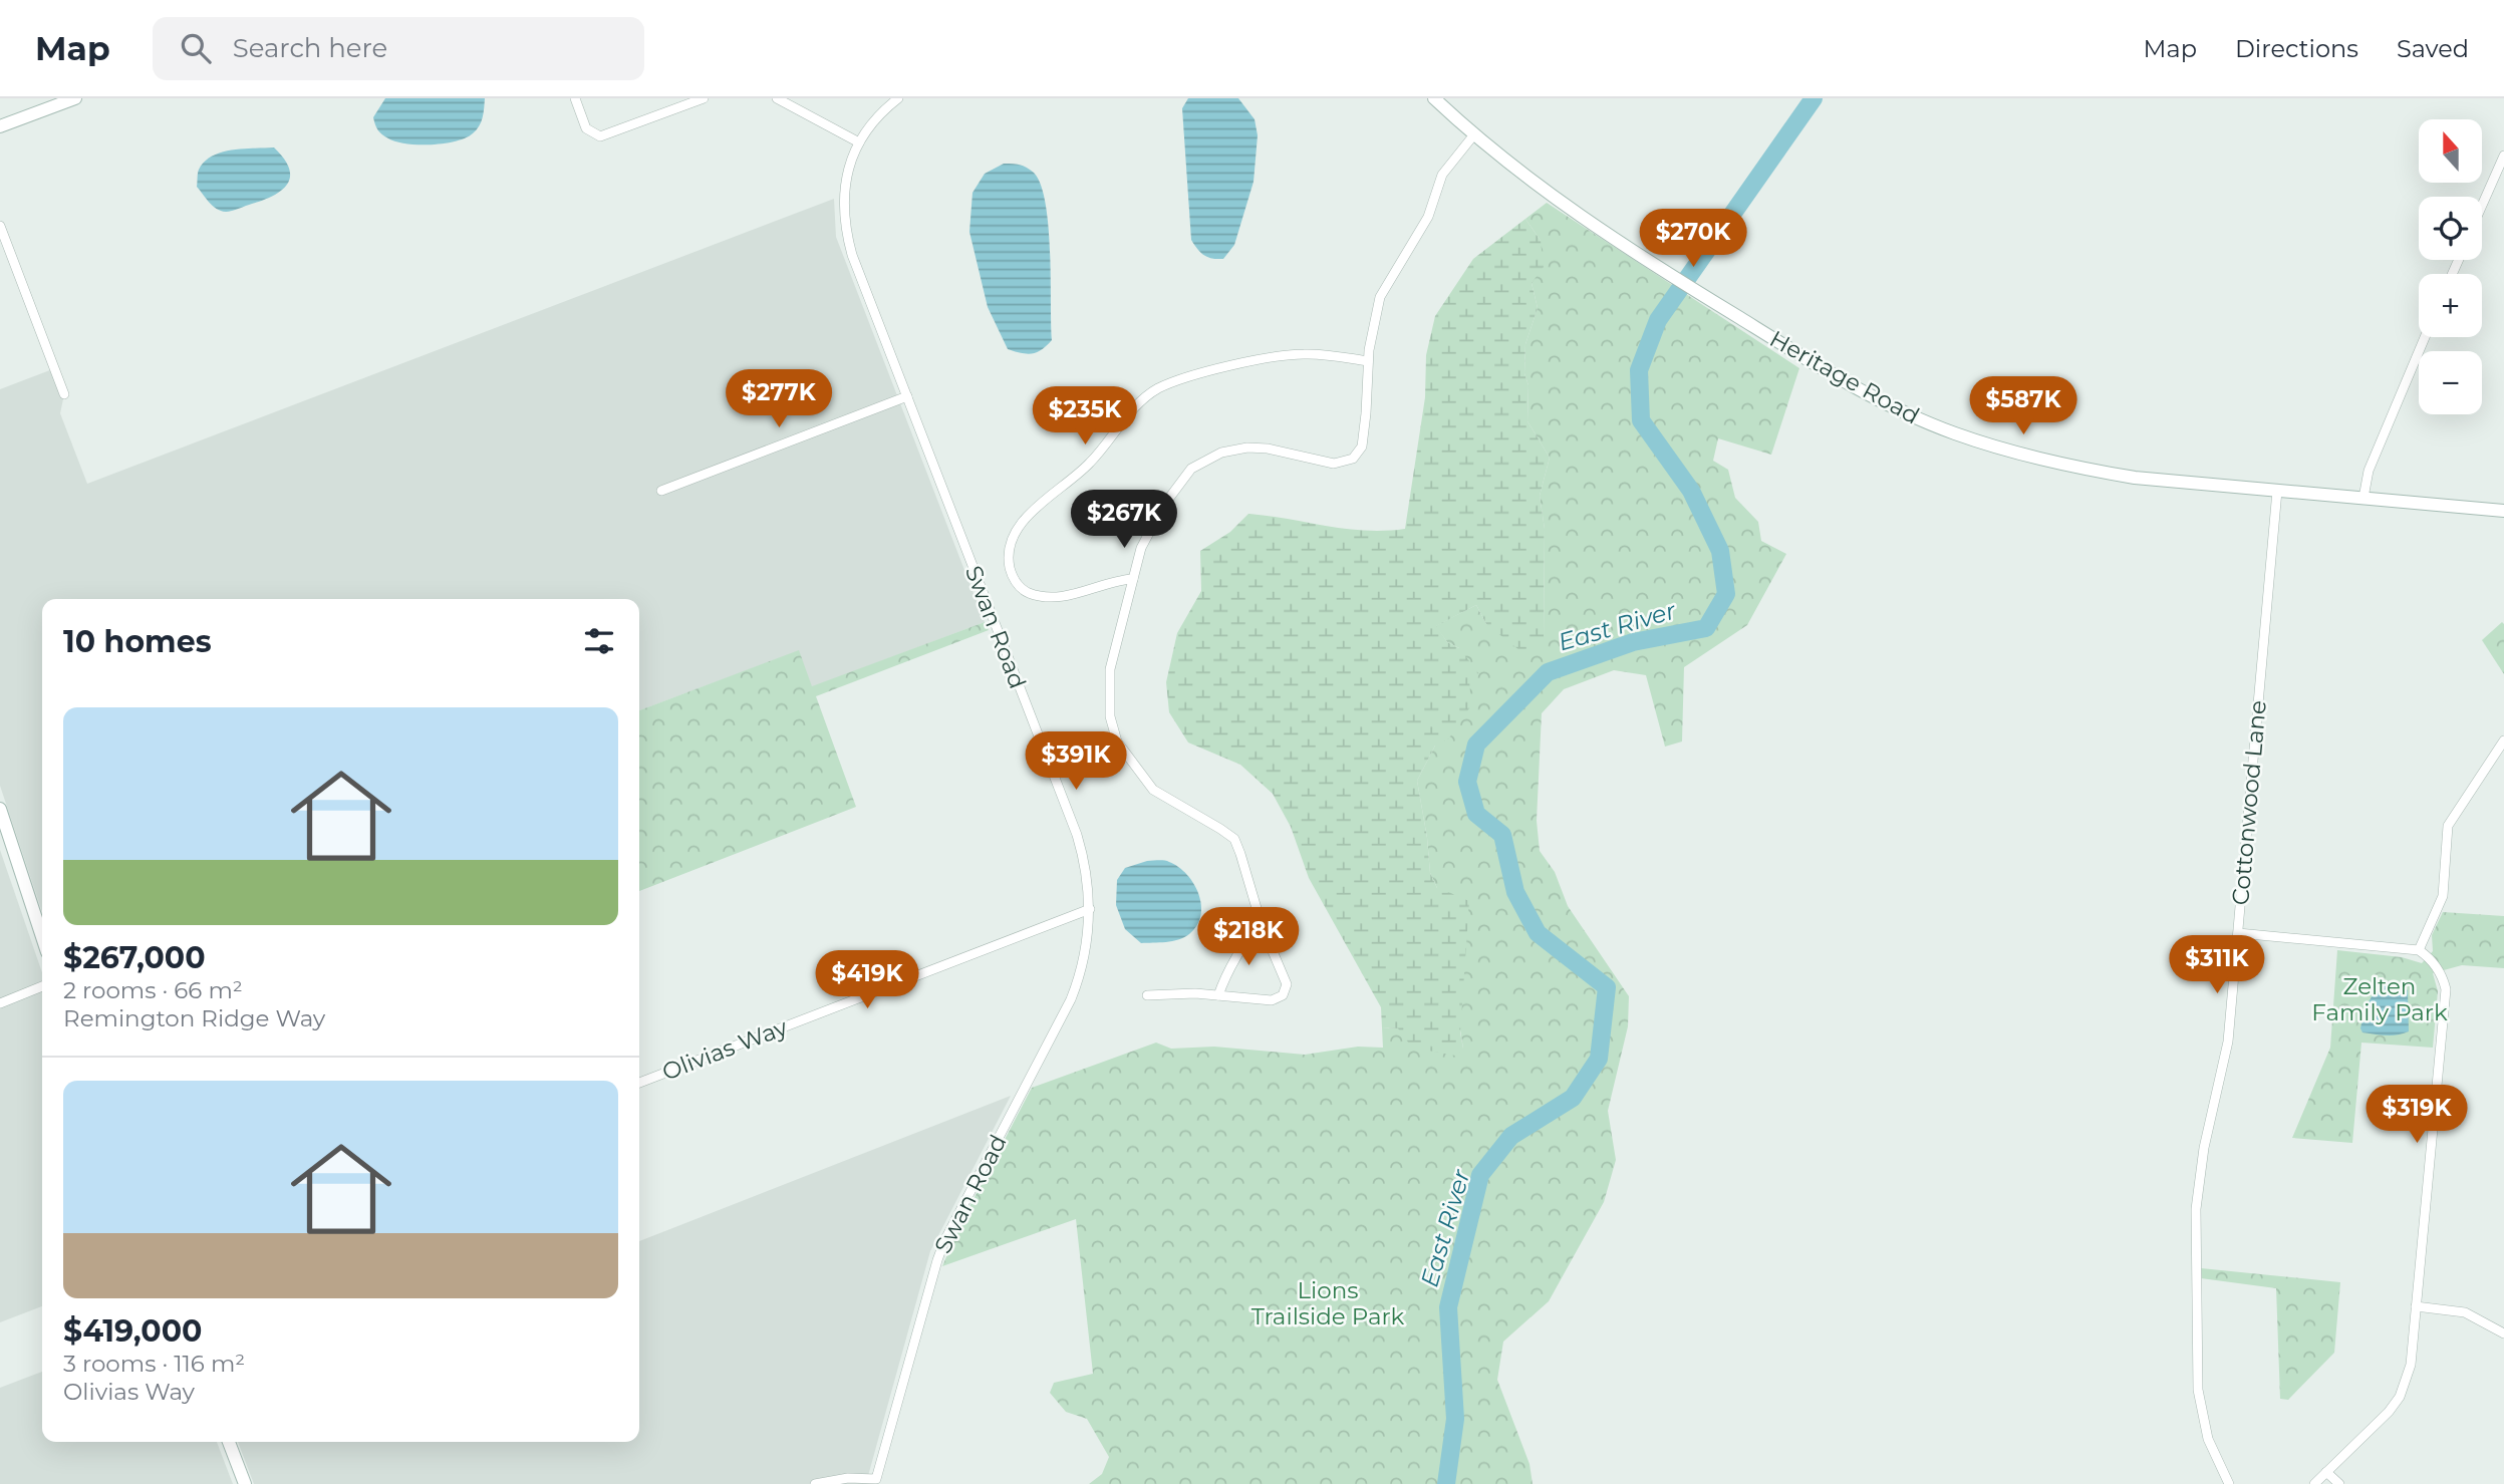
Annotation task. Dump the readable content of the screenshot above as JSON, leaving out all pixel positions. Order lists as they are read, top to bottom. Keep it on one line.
{"streets":{"main road":["Heritage Road"],"street":["Swan Road","Cottonwood Lane","Olivias Way"]},"crossings":[["Heritage Road","Cottonwood Lane"],["Swan Road","Olivias Way"]],"water":["East River"],"parks":["Zelten Family Park","Lions Trailside Park"],"north":"top","page":{"header":"Map","search":"Search here","nav":["Map","Directions","Saved"],"map_buttons":["+","−"],"price":["$270K","$277K","$587K","$235K","$267K","$391K","$218K","$311K","$419K","$319K"],"heading":"10 homes","list":[{"name":"$267,000","note":"2 rooms · 66 m² · Remington Ridge Way"},{"name":"$419,000","note":"3 rooms · 116 m² · Olivias Way"}]}}
